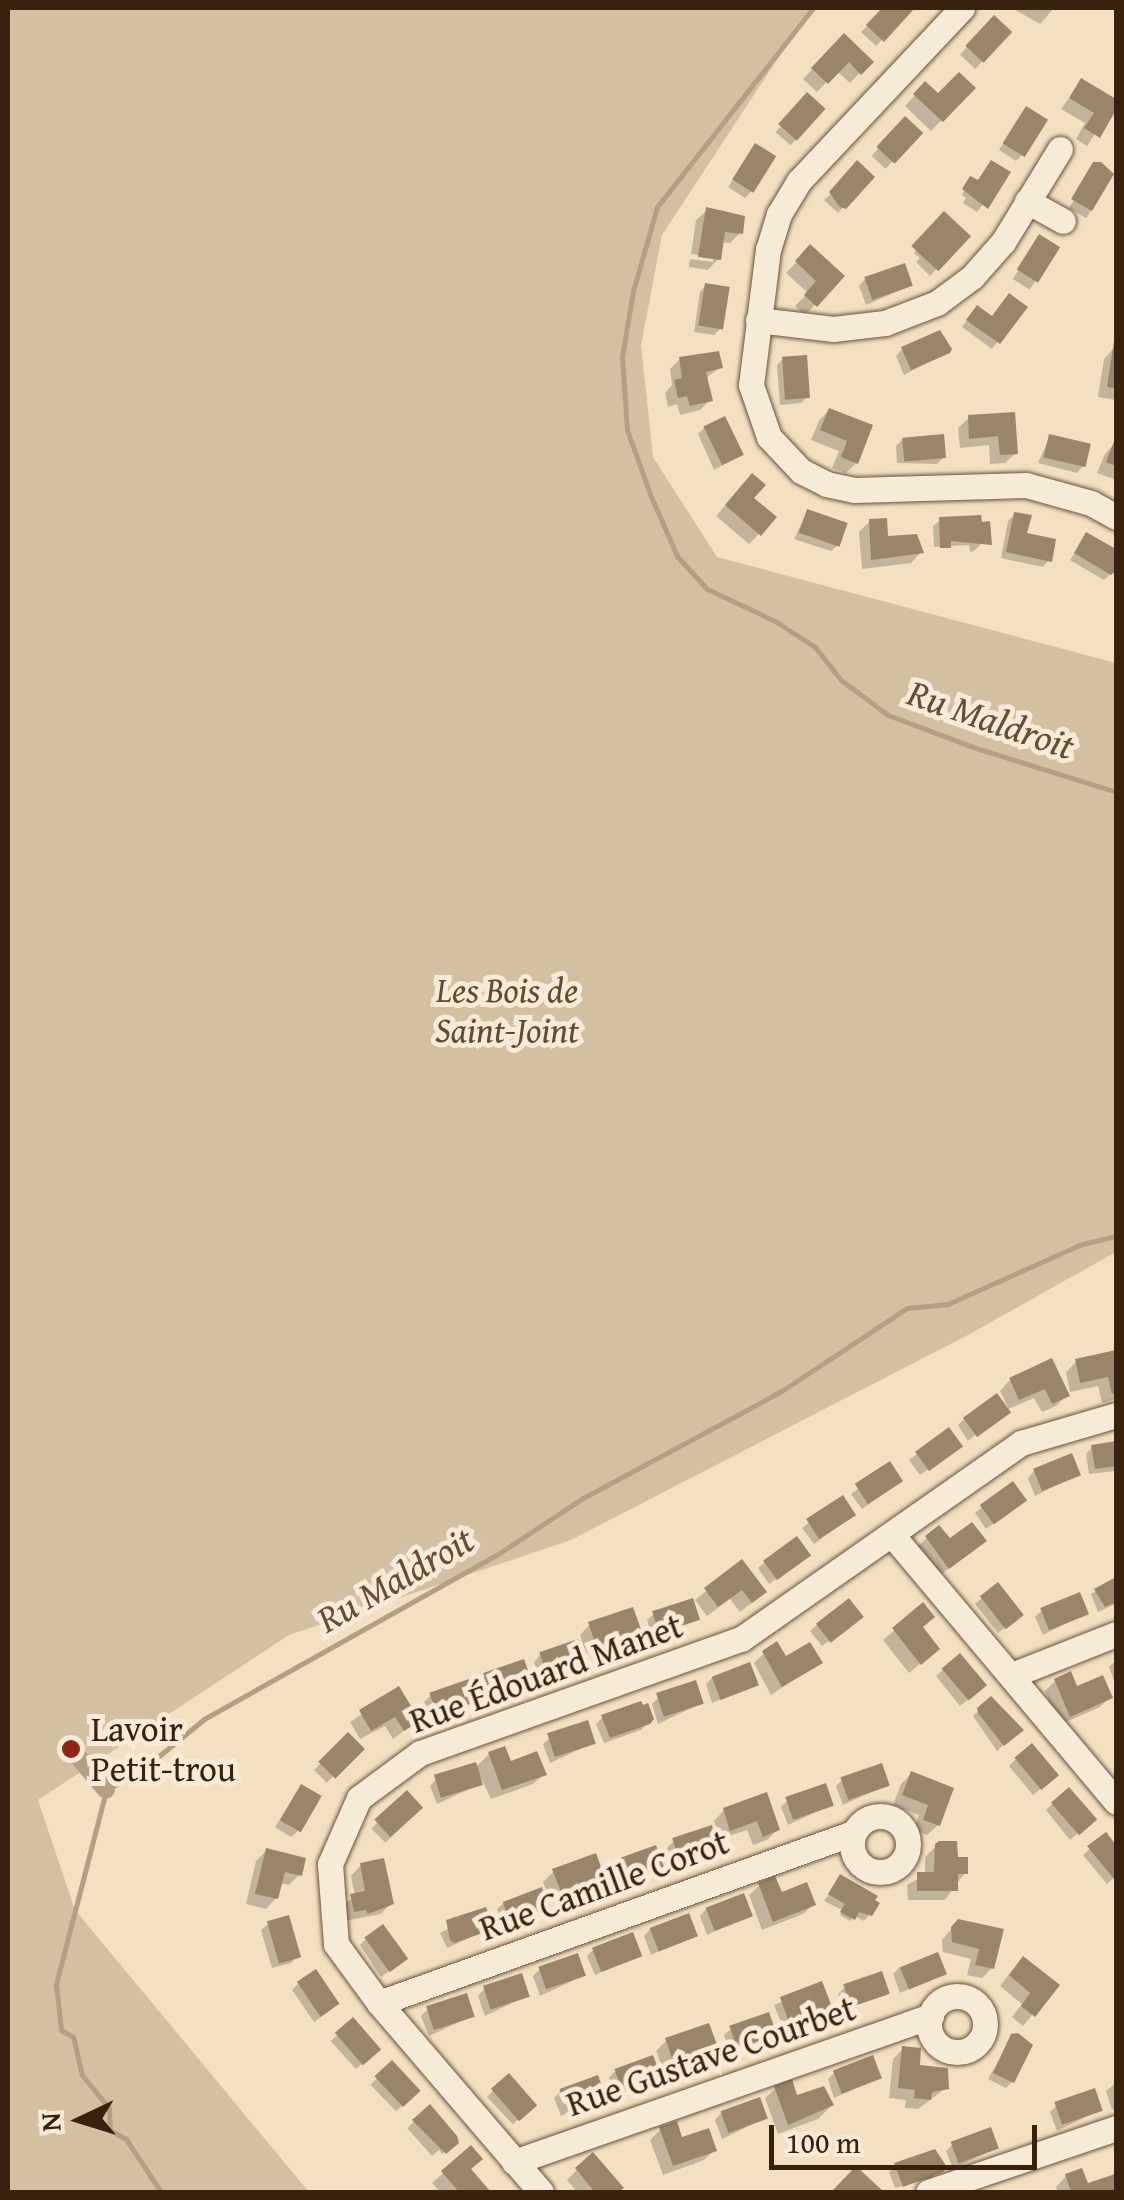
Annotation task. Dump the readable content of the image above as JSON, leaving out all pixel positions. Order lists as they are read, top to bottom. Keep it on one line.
{"streets":{"street":["Rue Édouard Manet","Rue Camille Corot","Rue Gustave Courbet"]},"crossings":[["Rue Édouard Manet","Rue Camille Corot"],["Rue Édouard Manet","Rue Gustave Courbet"]],"water":["Ru Maldroit"],"parks":["Les Bois de Saint-Joint"],"places":["Lavoir Petit-trou"],"scale_bar":"100 m","north":"left"}
